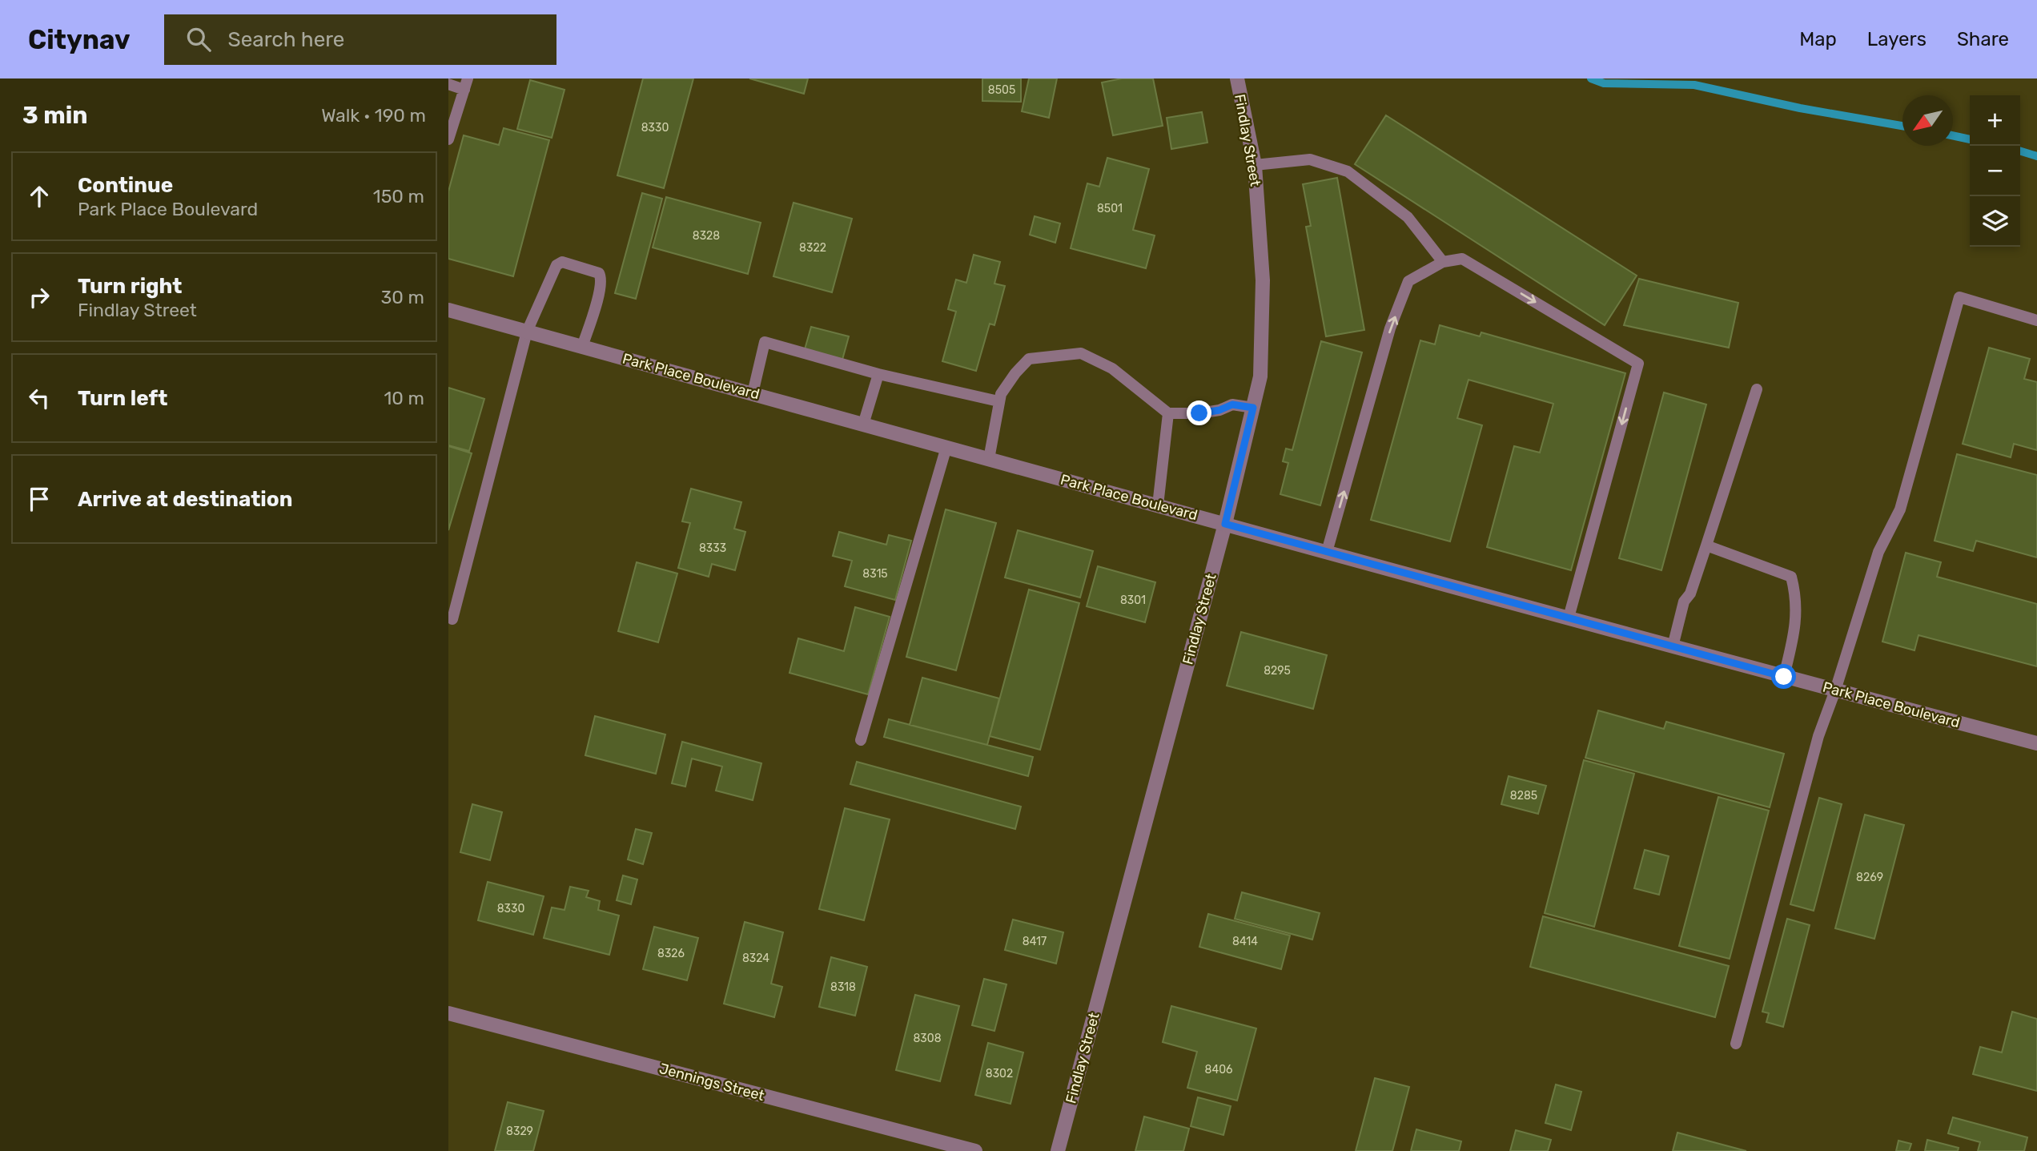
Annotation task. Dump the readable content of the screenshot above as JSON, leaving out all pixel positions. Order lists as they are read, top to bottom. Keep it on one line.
{"streets":{"street":["Findlay Street","Park Place Boulevard","Jennings Street"]},"crossings":[["Findlay Street","Park Place Boulevard"]],"house_numbers":["8505","8330","8501","8328","8322","8333","8315","8301","8295","8285","8269","8330","8417","8414","8326","8324","8318","8308","8406","8302","8329"],"north":"bottom left","page":{"header":"Citynav","search":"Search here","nav":["Map","Layers","Share"],"heading":["3 min","Walk · 190 m"],"map_buttons":["+","−"],"list":[["Continue","Park Place Boulevard","150 m"],["Turn right","Findlay Street","30 m"],["Turn left","10 m"],"Arrive at destination"]}}
